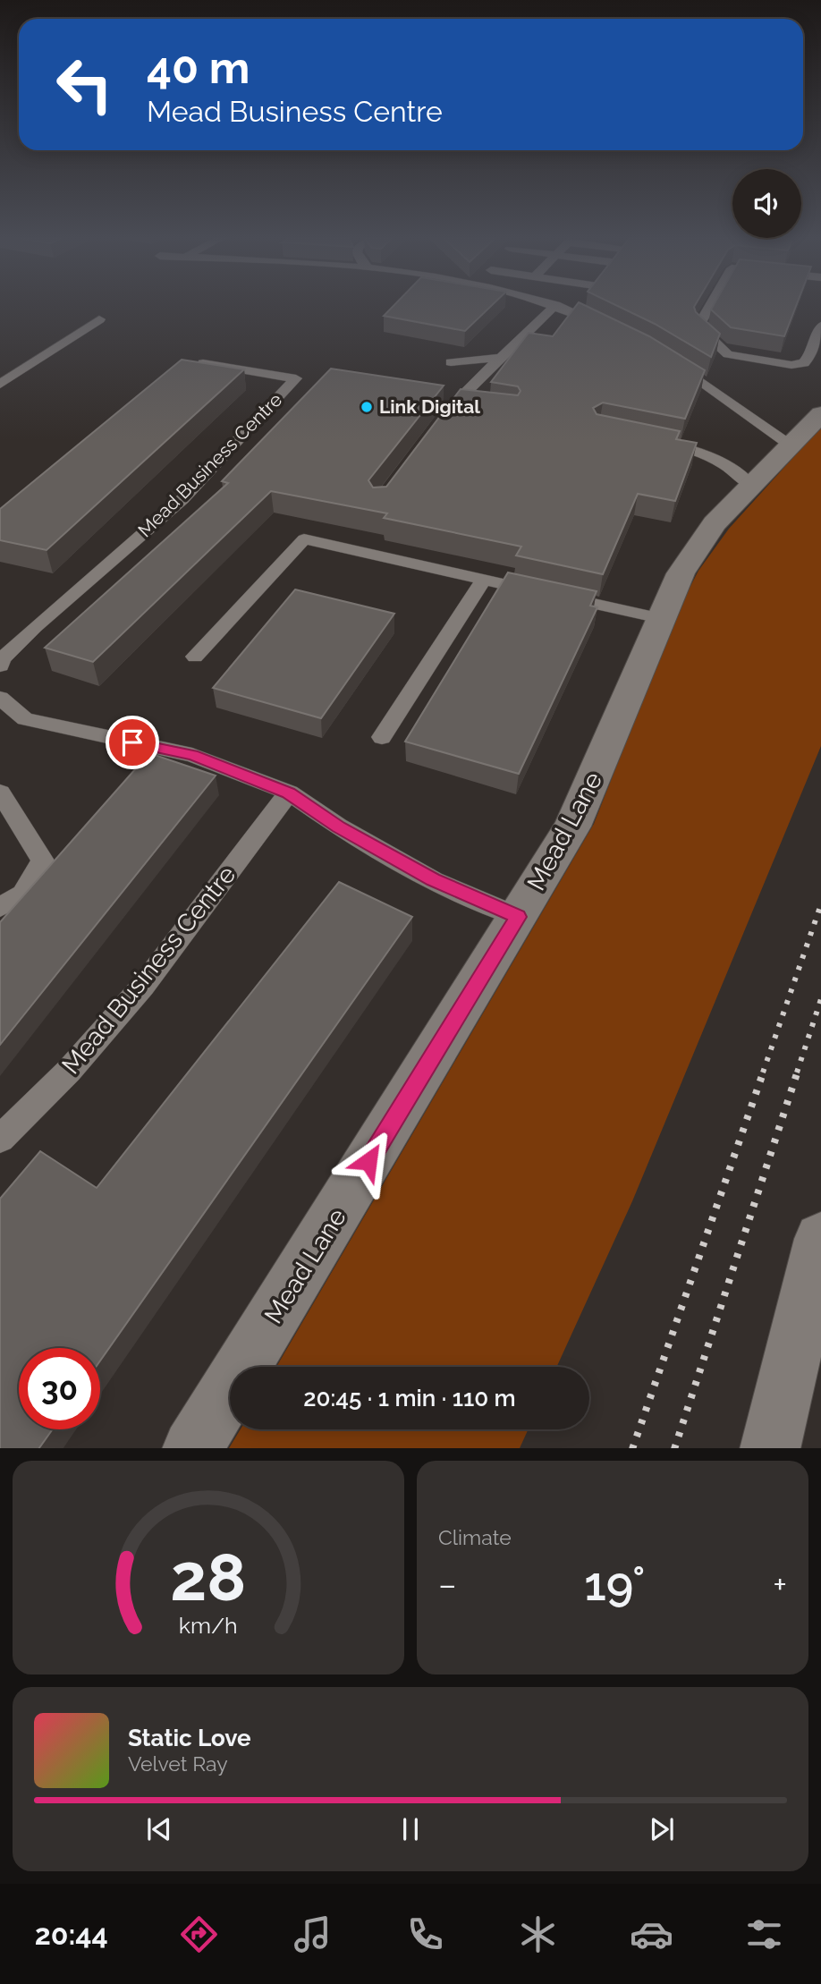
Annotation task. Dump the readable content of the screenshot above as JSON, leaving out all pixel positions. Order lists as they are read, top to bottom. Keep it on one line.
{"streets":{"street":["Mead Lane"],"lane":["Mead Business Centre"]},"places":["Link Digital"],"page":{"turn":["40 m","Mead Business Centre"],"limit":"30","trip":"20:45 · 1 min · 110 m","tile":"Climate","heat":["−","19°","+"],"song":["Static Love","Velvet Ray"],"tabs":"20:44","gauge":["28","km/h"]}}
